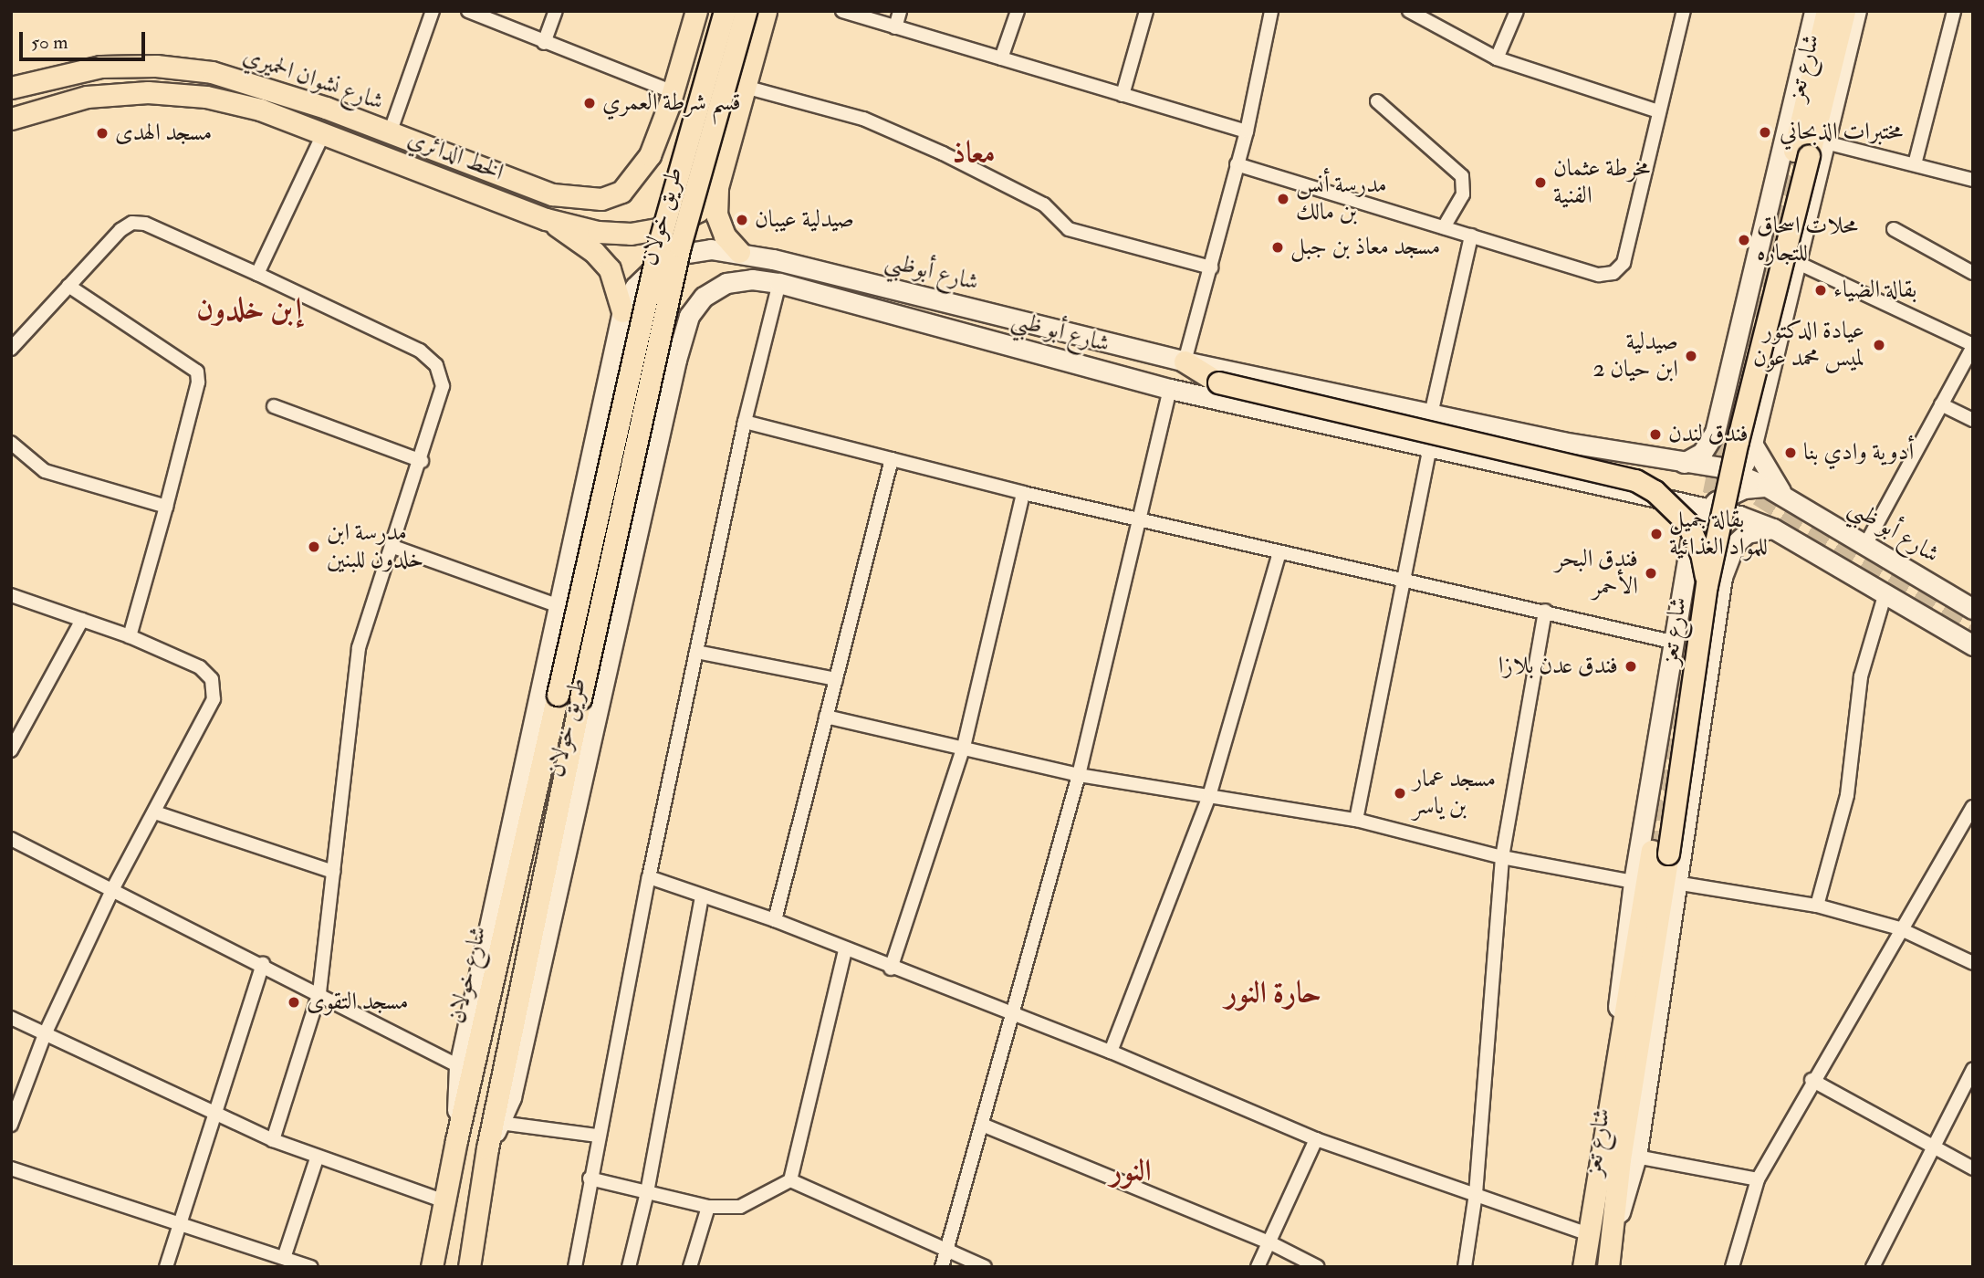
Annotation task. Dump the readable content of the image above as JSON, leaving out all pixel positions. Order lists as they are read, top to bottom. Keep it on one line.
{"streets":{"main road":["شارع تعز","شارع نشوان الحميري","الخط الدائري","طريق خولان","شارع أبوظبي","شارع أبو ظبي","شارع خولان"]},"crossings":[["شارع نشوان الحميري","طريق خولان"],["طريق خولان","شارع أبوظبي"],["طريق خولان","شارع أبو ظبي"],["طريق خولان","شارع خولان"],["شارع أبوظبي","شارع أبو ظبي"]],"districts":["معاذ","إبن خلدون","حارة النور","النور"],"places":["قسم شرطة العمري","مختبرات الذبحاني","مسجد الهدى","مخرطة عثمان الفنية","مدرسة أنس بن مالك","صيدلية عيبان","محلات اسحاق للتجاره","مسجد معاذ بن جبل","بقالة الضياء","عيادة الدكتور لميس محمد عون","صيدلية ابن حيان 2","فندق لندن","أدوية وادي بنا","بقالة جميل للمواد الغذائية","مدرسة ابن خلدون للبنين","فندق البحر الأحمر","فندق عدن بلازا","مسجد عمار بن ياسر","مسجد التقوى"],"scale_bar":"50 m"}
